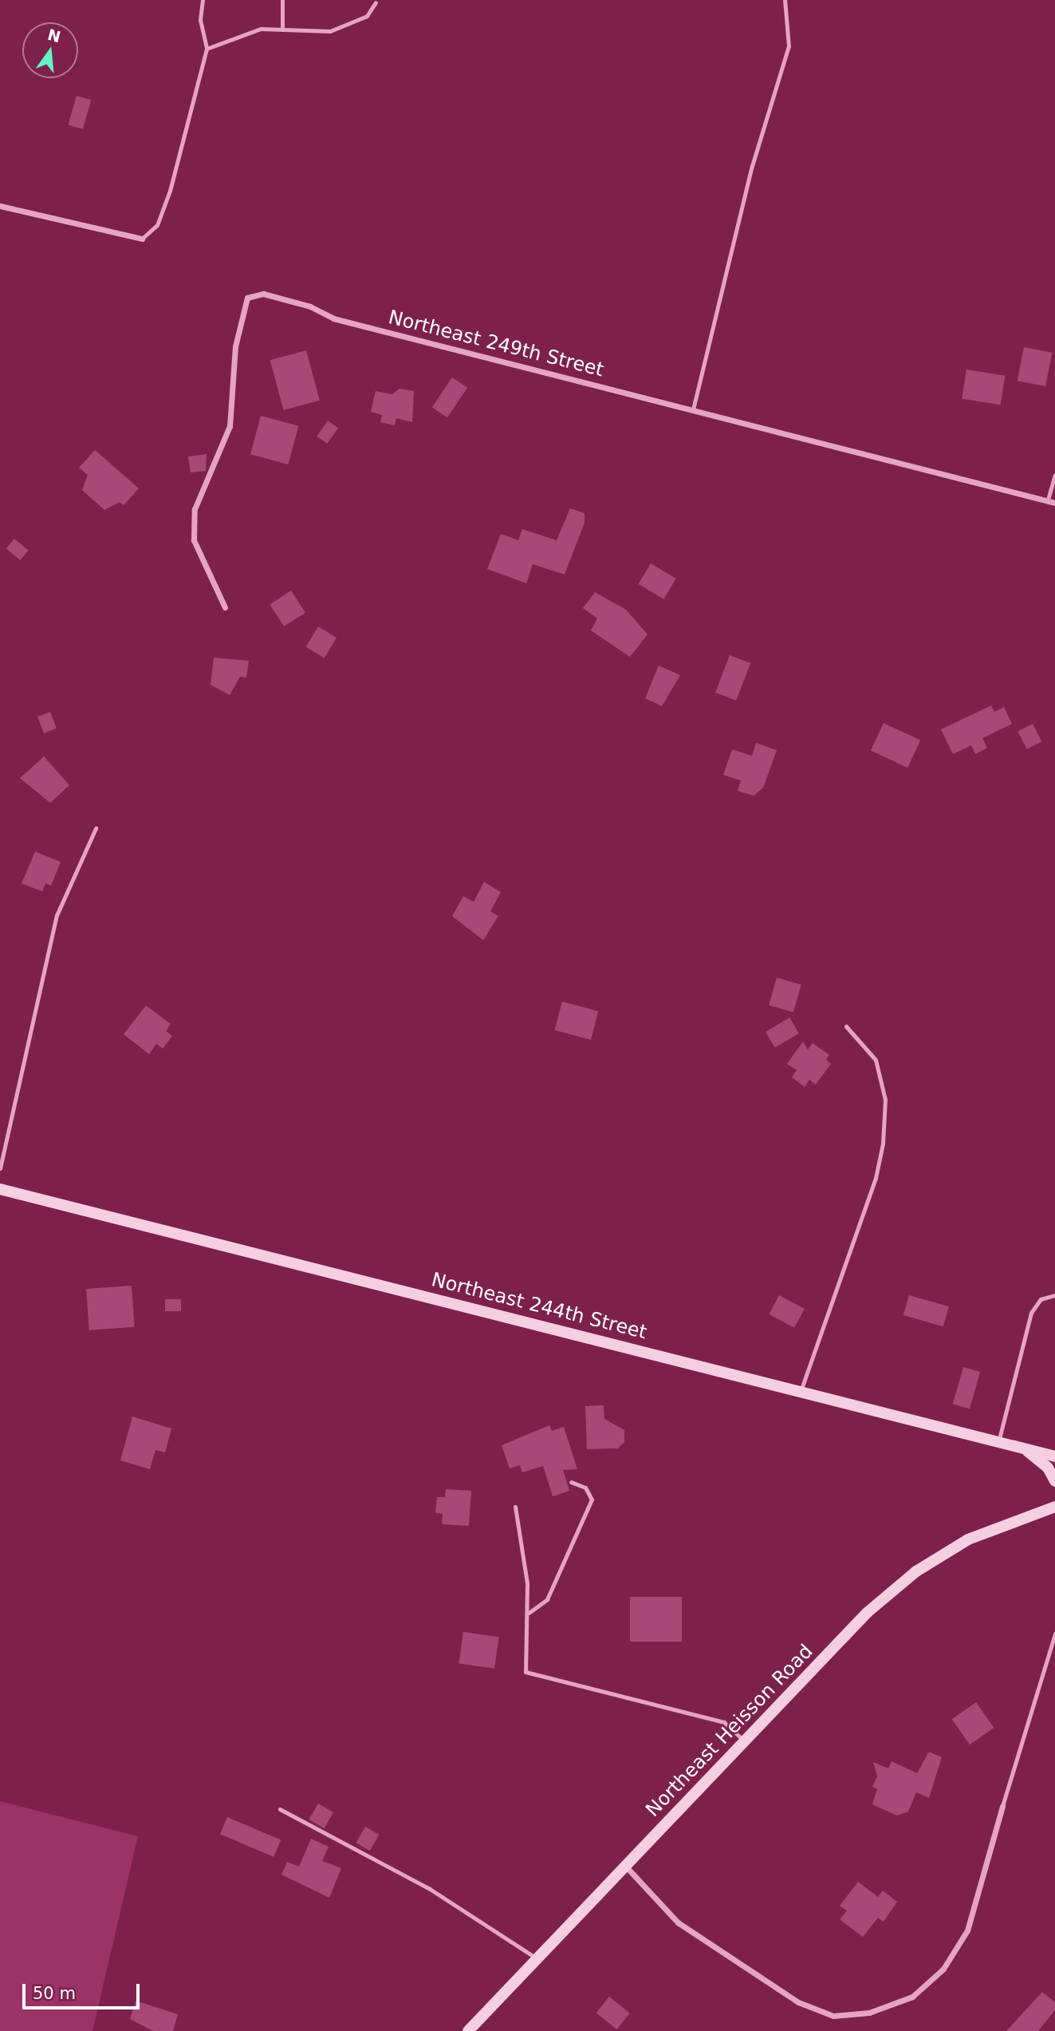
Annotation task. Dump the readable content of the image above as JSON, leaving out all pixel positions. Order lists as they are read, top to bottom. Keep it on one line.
{"streets":{"street":["Northeast 249th Street","Northeast 244th Street","Northeast Heisson Road"]},"scale_bar":"50 m","north":"top"}
